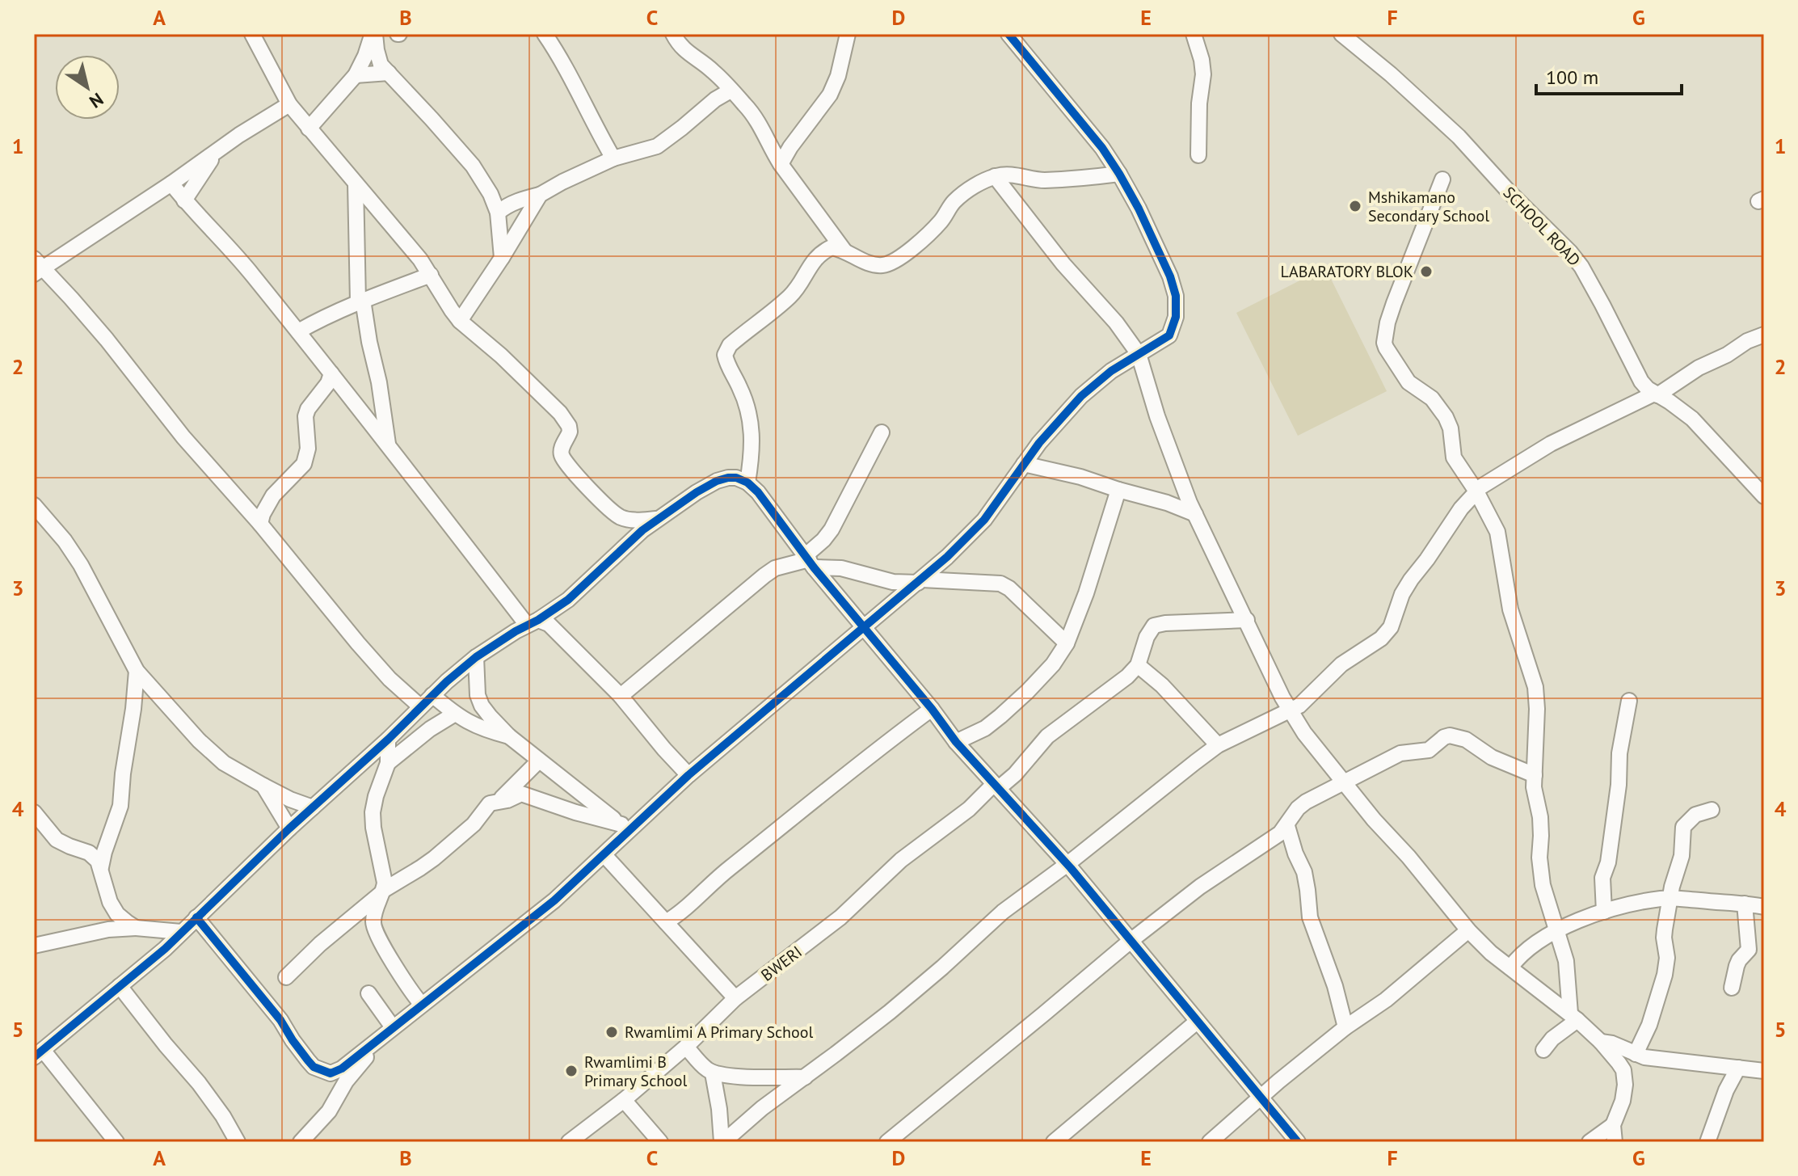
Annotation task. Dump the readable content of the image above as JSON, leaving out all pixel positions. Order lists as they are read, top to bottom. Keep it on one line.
{"streets":{"street":["SCHOOL ROAD","BWERI"]},"places":["Mshikamano Secondary School","LABARATORY BLOK","Rwamlimi A Primary School","Rwamlimi B Primary School"],"scale_bar":"100 m","north":"bottom right","grid":{"columns":["A","B","C","D","E","F","G"],"rows":["1","2","3","4","5"]}}
